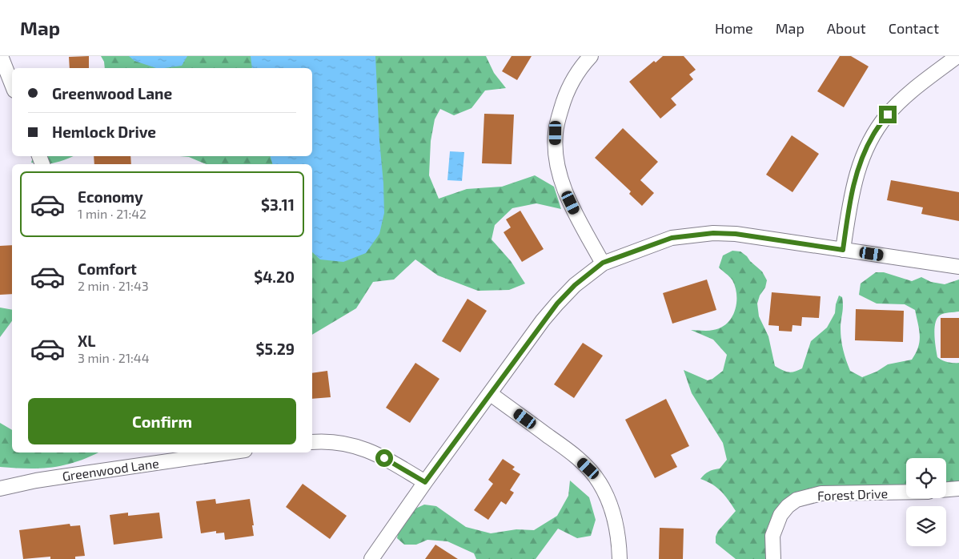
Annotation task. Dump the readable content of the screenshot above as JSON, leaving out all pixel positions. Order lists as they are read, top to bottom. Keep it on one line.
{"streets":{"street":["Greenwood Lane","Forest Drive"]},"page":{"header":"Map","nav":["Home","Map","About","Contact"],"banner":["Greenwood Lane","Hemlock Drive"],"list":[{"name":"Economy","note":"1 min · 21:42","value":"$3.11"},{"name":"Comfort","note":"2 min · 21:43","value":"$4.20"},{"name":"XL","note":"3 min · 21:44","value":"$5.29"}],"buttons":"Confirm"}}
